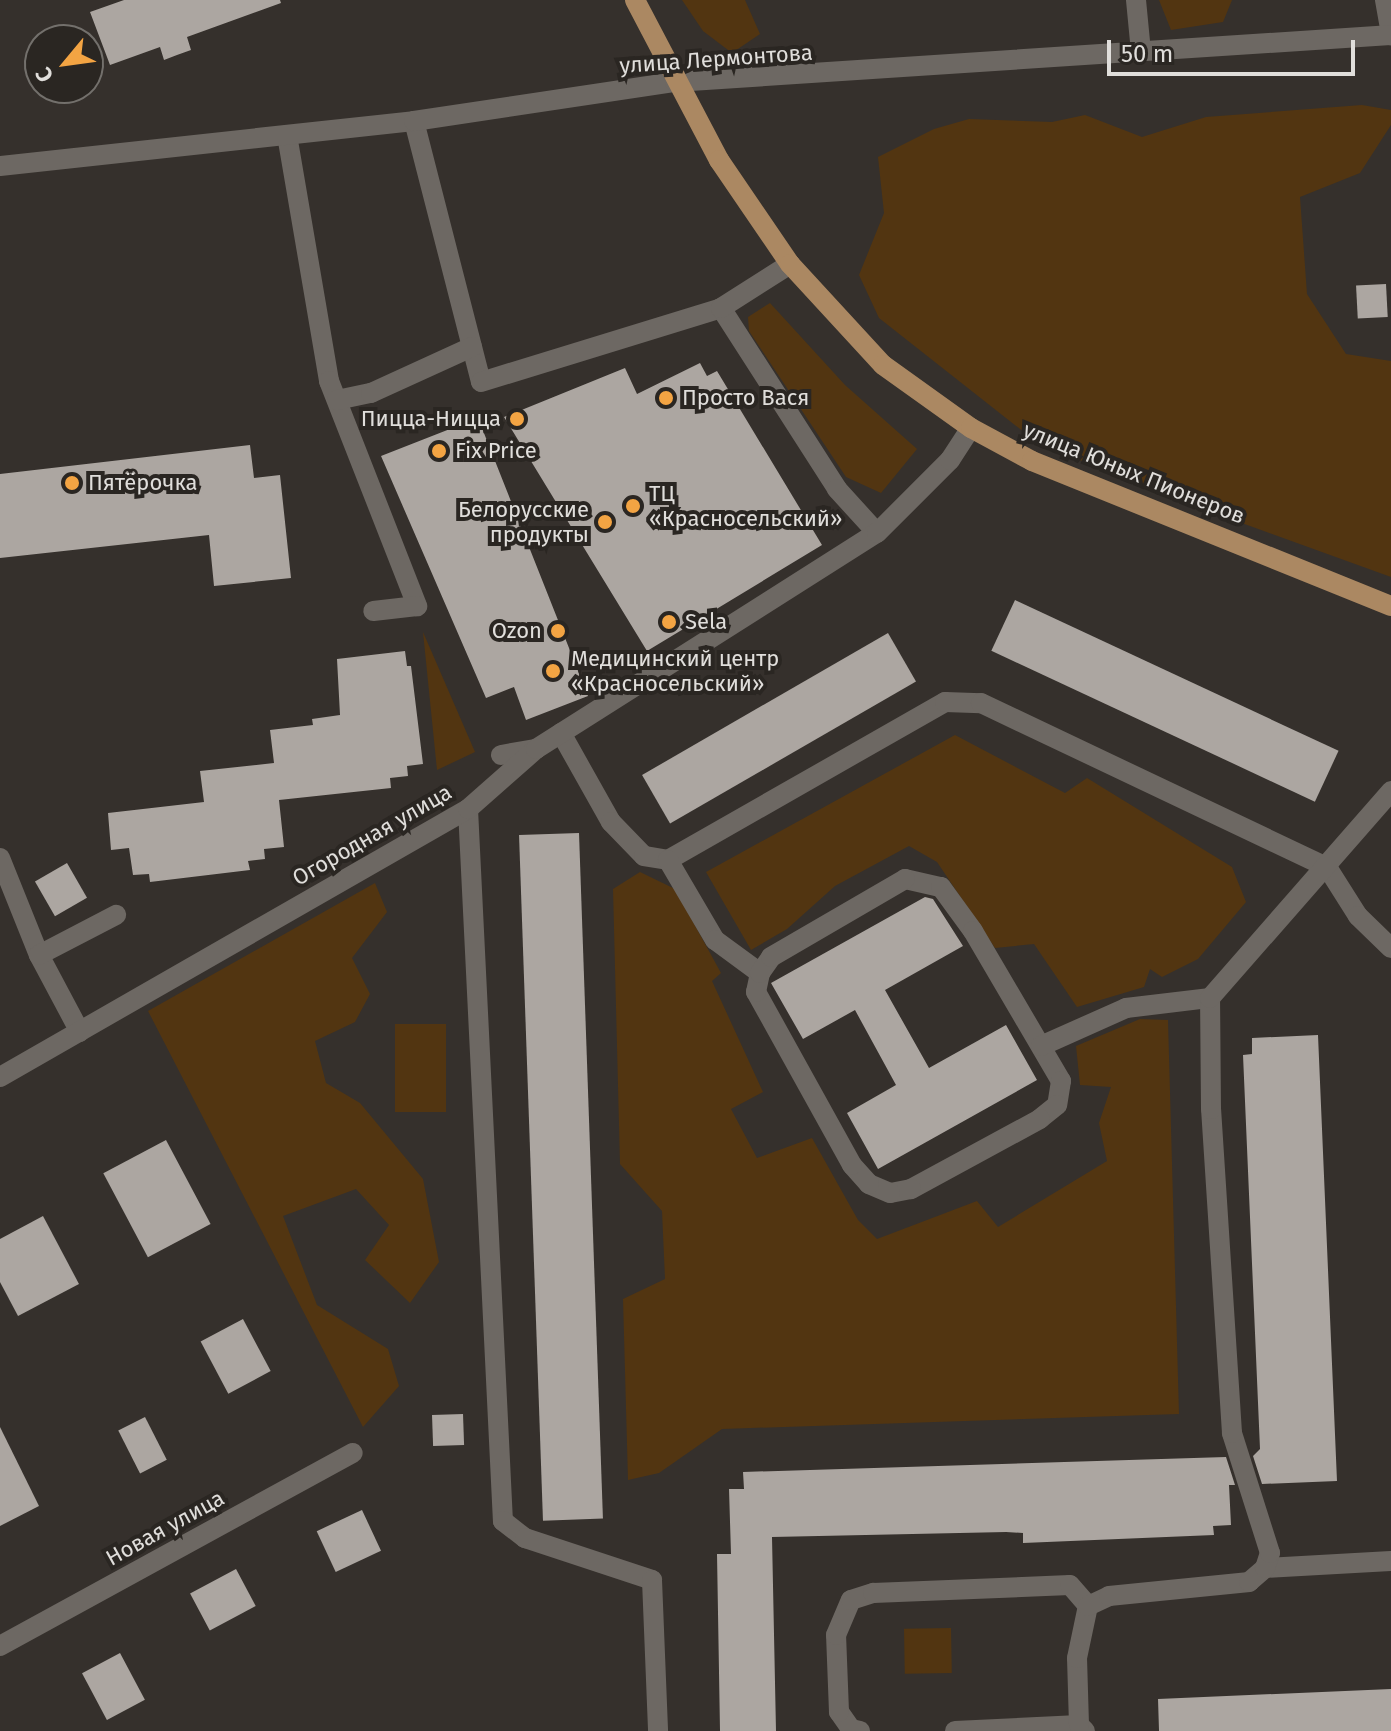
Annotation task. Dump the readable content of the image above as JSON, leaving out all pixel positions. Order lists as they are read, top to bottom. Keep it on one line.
{"streets":{"main road":["улица Юных Пионеров"],"street":["улица Лермонтова","Огородная улица","Новая улица"]},"crossings":[["улица Лермонтова","улица Юных Пионеров"],["улица Юных Пионеров","Огородная улица"]],"places":["Просто Вася","Пицца-Ницца","Fix Price","Пятёрочка","ТЦ «Красносельский»","Белорусские продукты","Sela","Ozon","Медицинский центр «Красносельский»"],"scale_bar":"50 m","north":"bottom left"}
